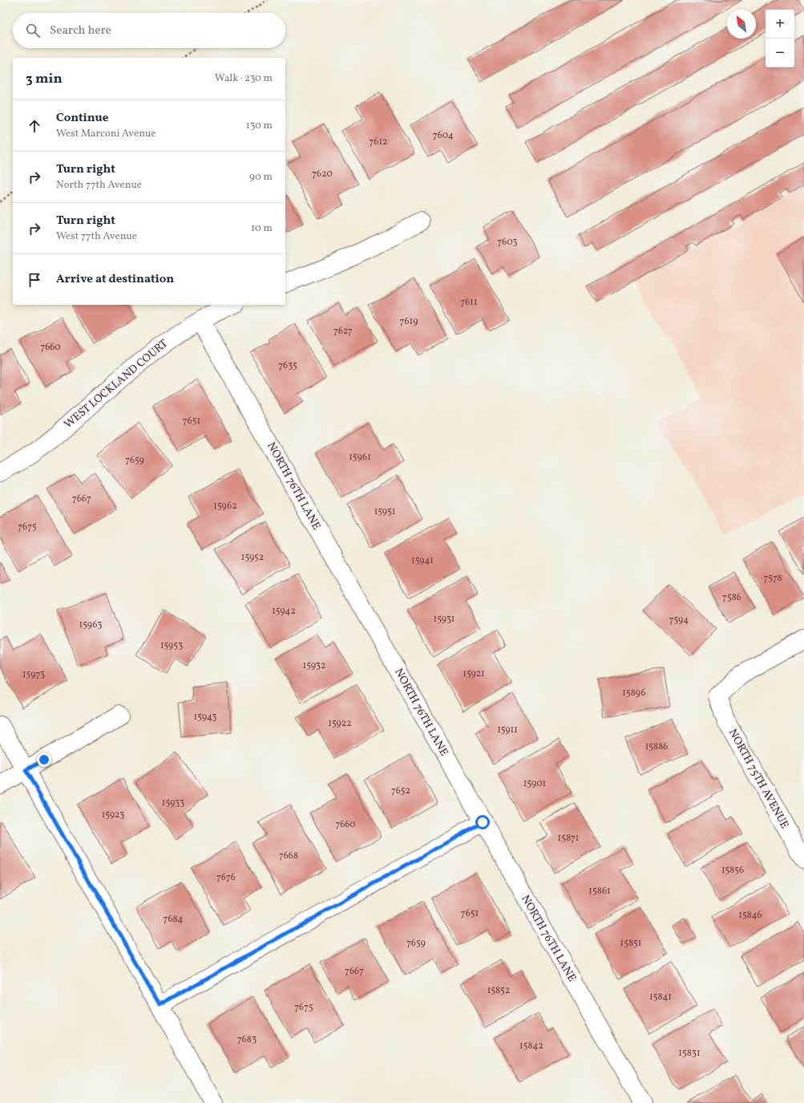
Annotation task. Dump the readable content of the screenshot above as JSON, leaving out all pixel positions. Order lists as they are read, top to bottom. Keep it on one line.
{"streets":{"street":["WEST LOCKLAND COURT","NORTH 76TH LANE","NORTH 75TH AVENUE"]},"crossings":[["WEST LOCKLAND COURT","NORTH 76TH LANE"]],"house_numbers":["7604","7612","7620","7603","7611","7619","7627","7660","7635","7651","15961","7659","7667","15962","15951","7675","15952","15941","7578","7586","15942","15931","7594","15963","15953","15932","15921","15973","15896","15943","15922","15911","15886","15901","7652","15933","15923","7660","15871","7668","15856","7676","15861","7651","15846","7684","7659","15851","7667","15852","15841","7675","7683","15842","15831"],"north":"top left","page":{"map_buttons":["+","−"],"search":"Search here","heading":["3 min","Walk · 230 m"],"list":[["Continue","West Marconi Avenue","130 m"],["Turn right","North 77th Avenue","90 m"],["Turn right","West 77th Avenue","10 m"],"Arrive at destination"]}}
